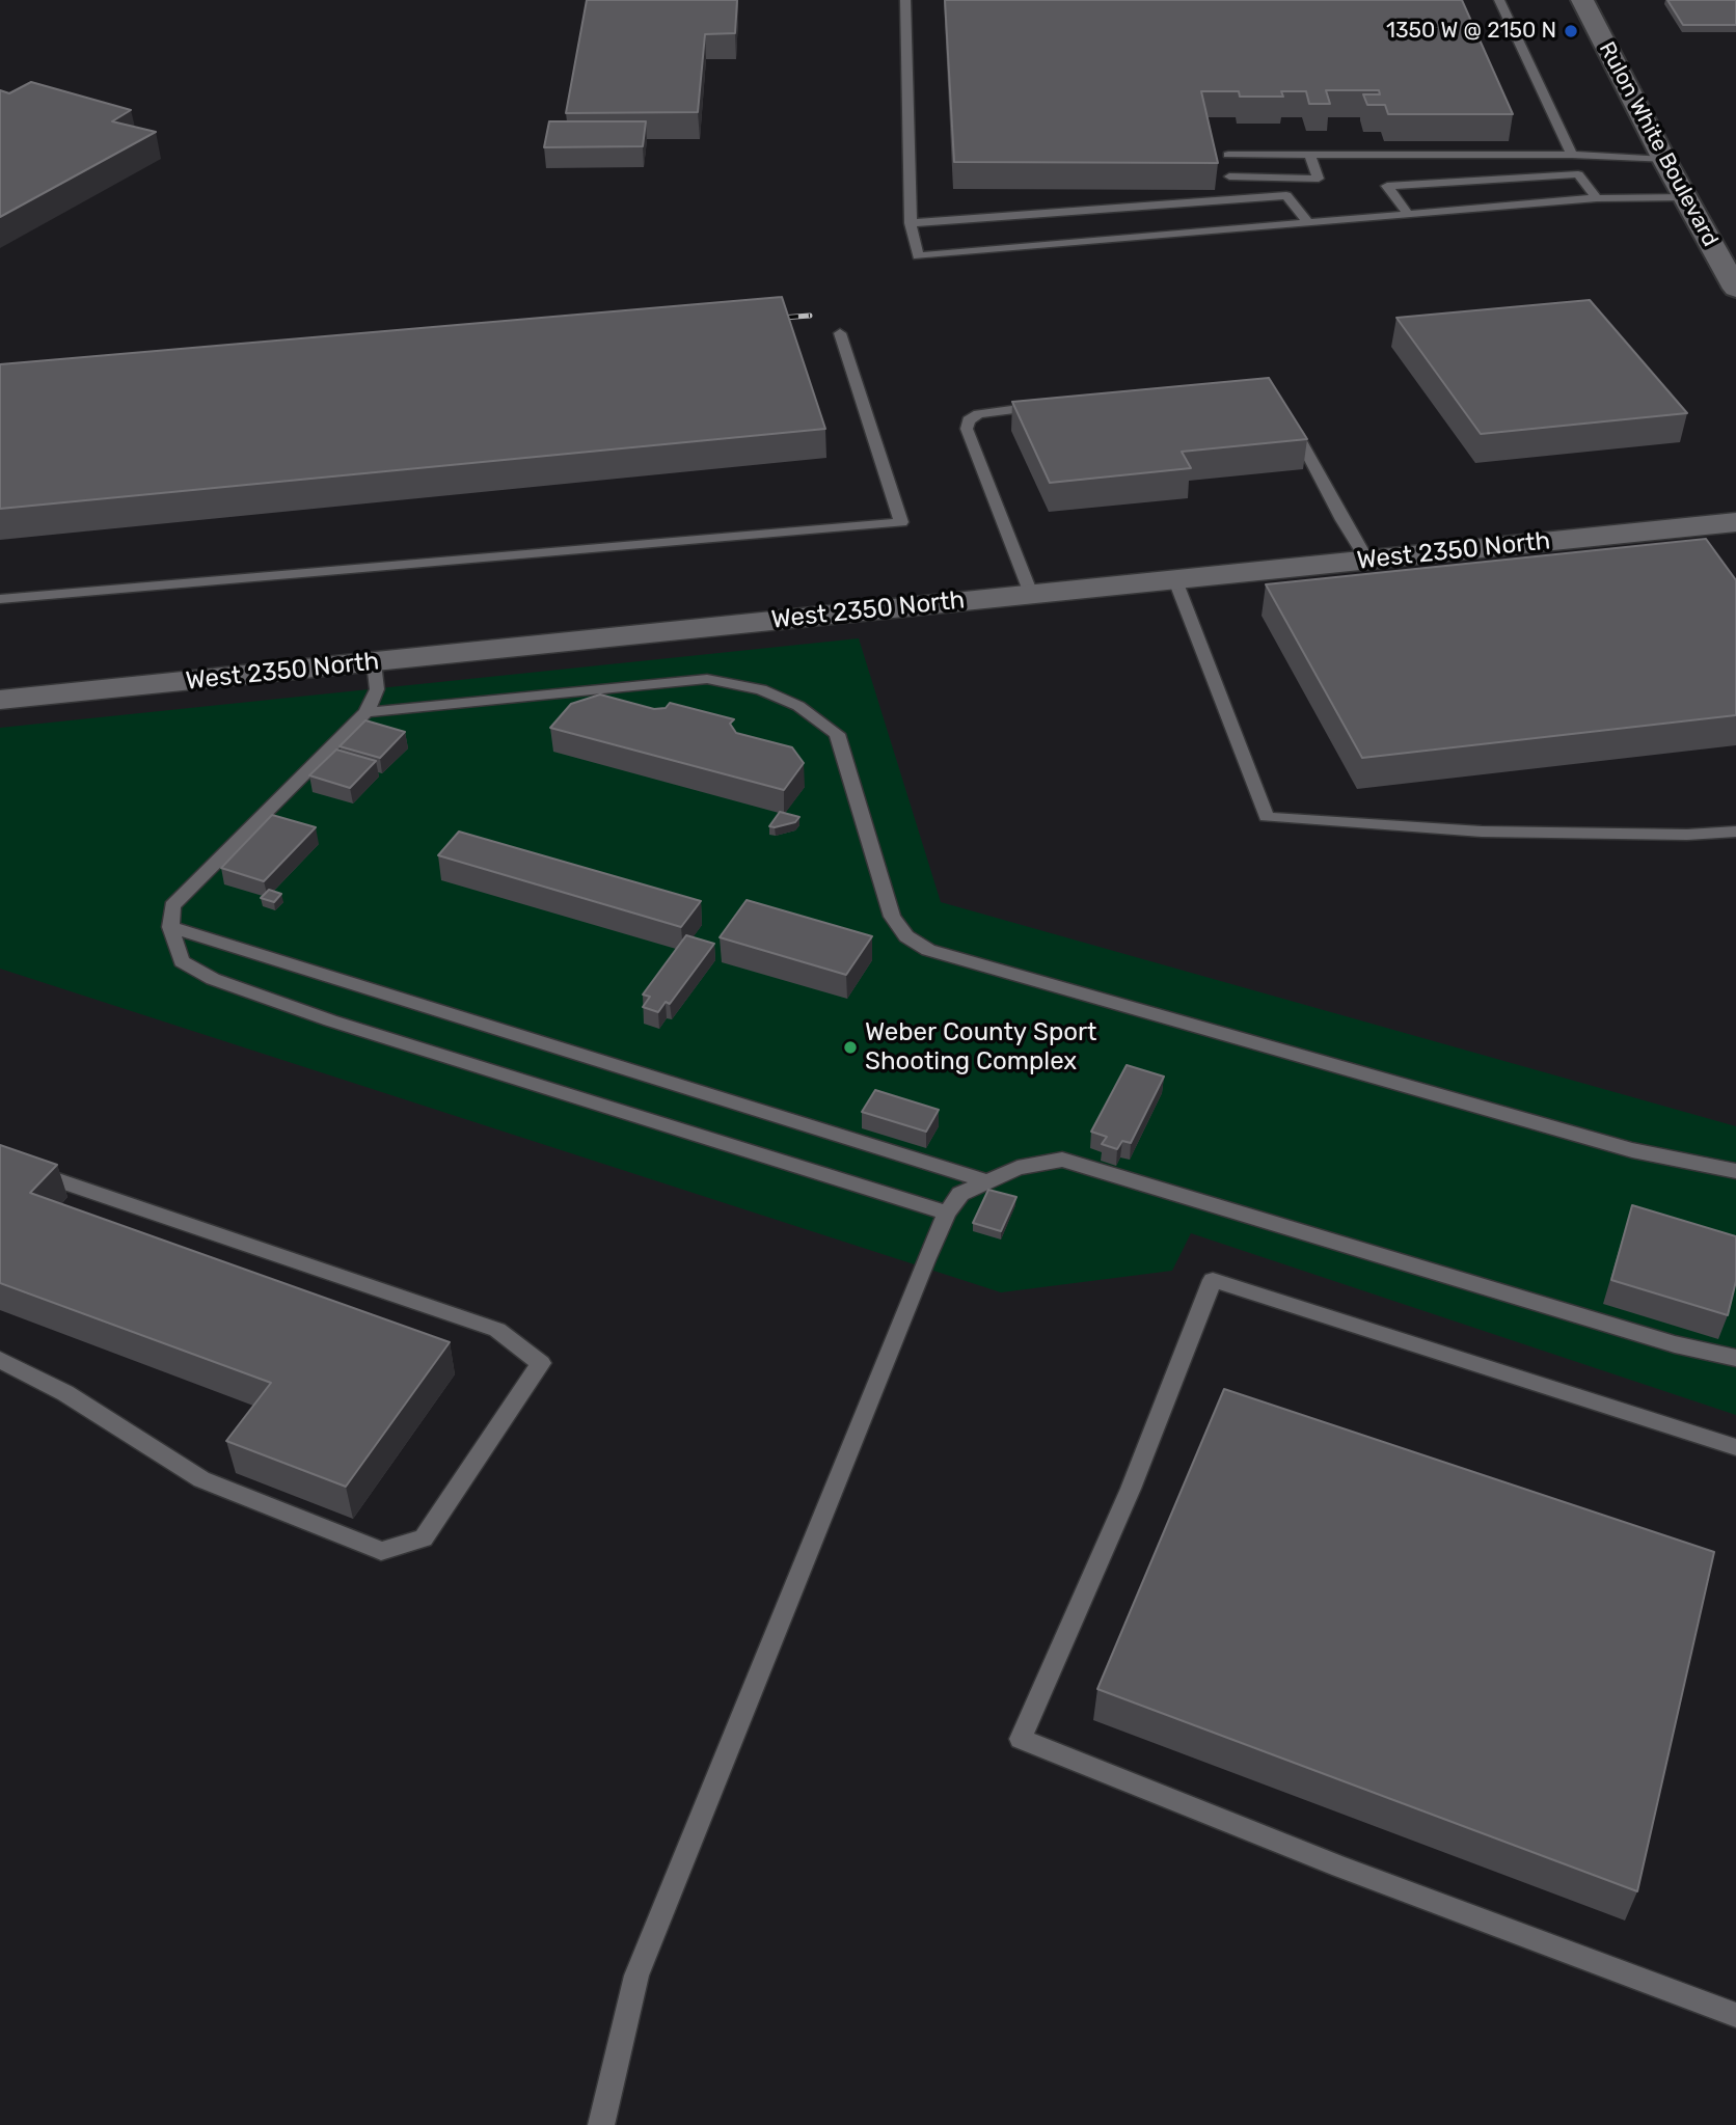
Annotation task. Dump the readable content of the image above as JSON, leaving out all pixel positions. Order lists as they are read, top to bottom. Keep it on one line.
{"streets":{"street":["Rulon White Boulevard","West 2350 North"]},"places":["1350 W @ 2150 N","Weber County Sport Shooting Complex"]}
